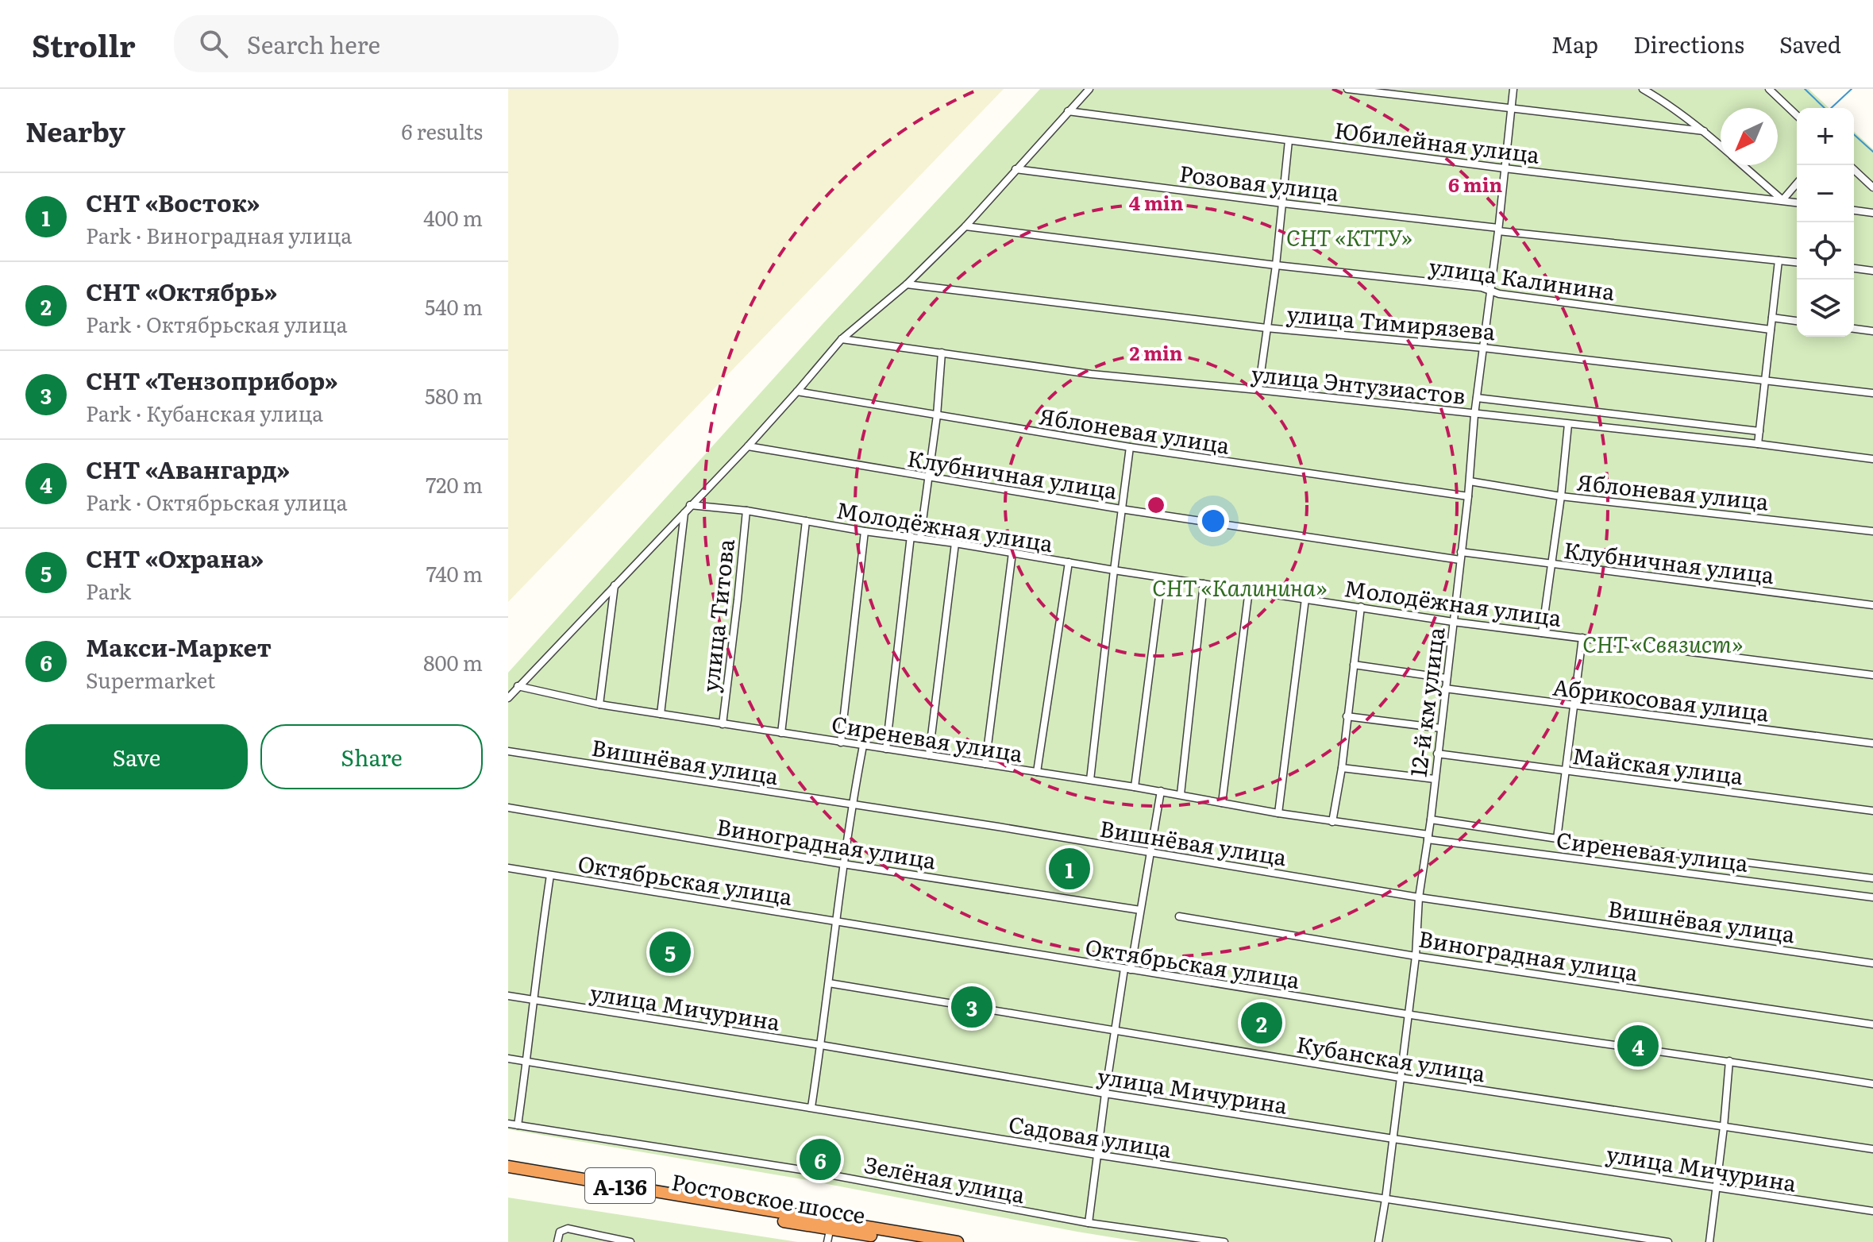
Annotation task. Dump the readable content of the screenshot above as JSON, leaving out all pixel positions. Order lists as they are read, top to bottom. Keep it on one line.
{"streets":{"highway":["А-136","Ростовское шоссе"],"street":["Юбилейная улица","Розовая улица","улица Калинина","улица Тимирязева","улица Энтузиастов","Яблоневая улица","Клубничная улица","Молодёжная улица","улица Титова","Абрикосовая улица","12-й км улица","Сиреневая улица","Вишнёвая улица","Майская улица","Виноградная улица","Октябрьская улица","улица Мичурина","Кубанская улица","Садовая улица","Зелёная улица"]},"crossings":[["Юбилейная улица","12-й км улица"],["Розовая улица","12-й км улица"],["улица Калинина","12-й км улица"],["улица Тимирязева","12-й км улица"],["улица Энтузиастов","12-й км улица"],["Яблоневая улица","12-й км улица"],["Клубничная улица","12-й км улица"],["Молодёжная улица","улица Титова"],["Молодёжная улица","12-й км улица"],["улица Титова","Сиреневая улица"],["Абрикосовая улица","12-й км улица"],["12-й км улица","Сиреневая улица"],["12-й км улица","Вишнёвая улица"],["12-й км улица","Майская улица"],["12-й км улица","Виноградная улица"],["12-й км улица","Октябрьская улица"],["12-й км улица","улица Мичурина"],["12-й км улица","Кубанская улица"],["12-й км улица","Садовая улица"]],"parks":["СНТ «КТТУ»","СНТ «Калинина»","СНТ «Связист»"],"north":"bottom left","page":{"header":"Strollr","search":"Search here","nav":["Map","Directions","Saved"],"heading":["Nearby","6 results"],"map_buttons":["+","−"],"list":[{"mark":"1","name":"СНТ «Восток»","note":"Park · Виноградная улица","value":"400 m"},{"mark":"2","name":"СНТ «Октябрь»","note":"Park · Октябрьская улица","value":"540 m"},{"mark":"3","name":"СНТ «Тензоприбор»","note":"Park · Кубанская улица","value":"580 m"},{"mark":"4","name":"СНТ «Авангард»","note":"Park · Октябрьская улица","value":"720 m"},{"mark":"5","name":"СНТ «Охрана»","note":"Park","value":"740 m"},{"mark":"6","name":"Макси-Маркет","note":"Supermarket","value":"800 m"}],"buttons":["Save","Share"],"pins":["1","5","3","2","4","6"]},"rings":["6 min","4 min","2 min"]}
